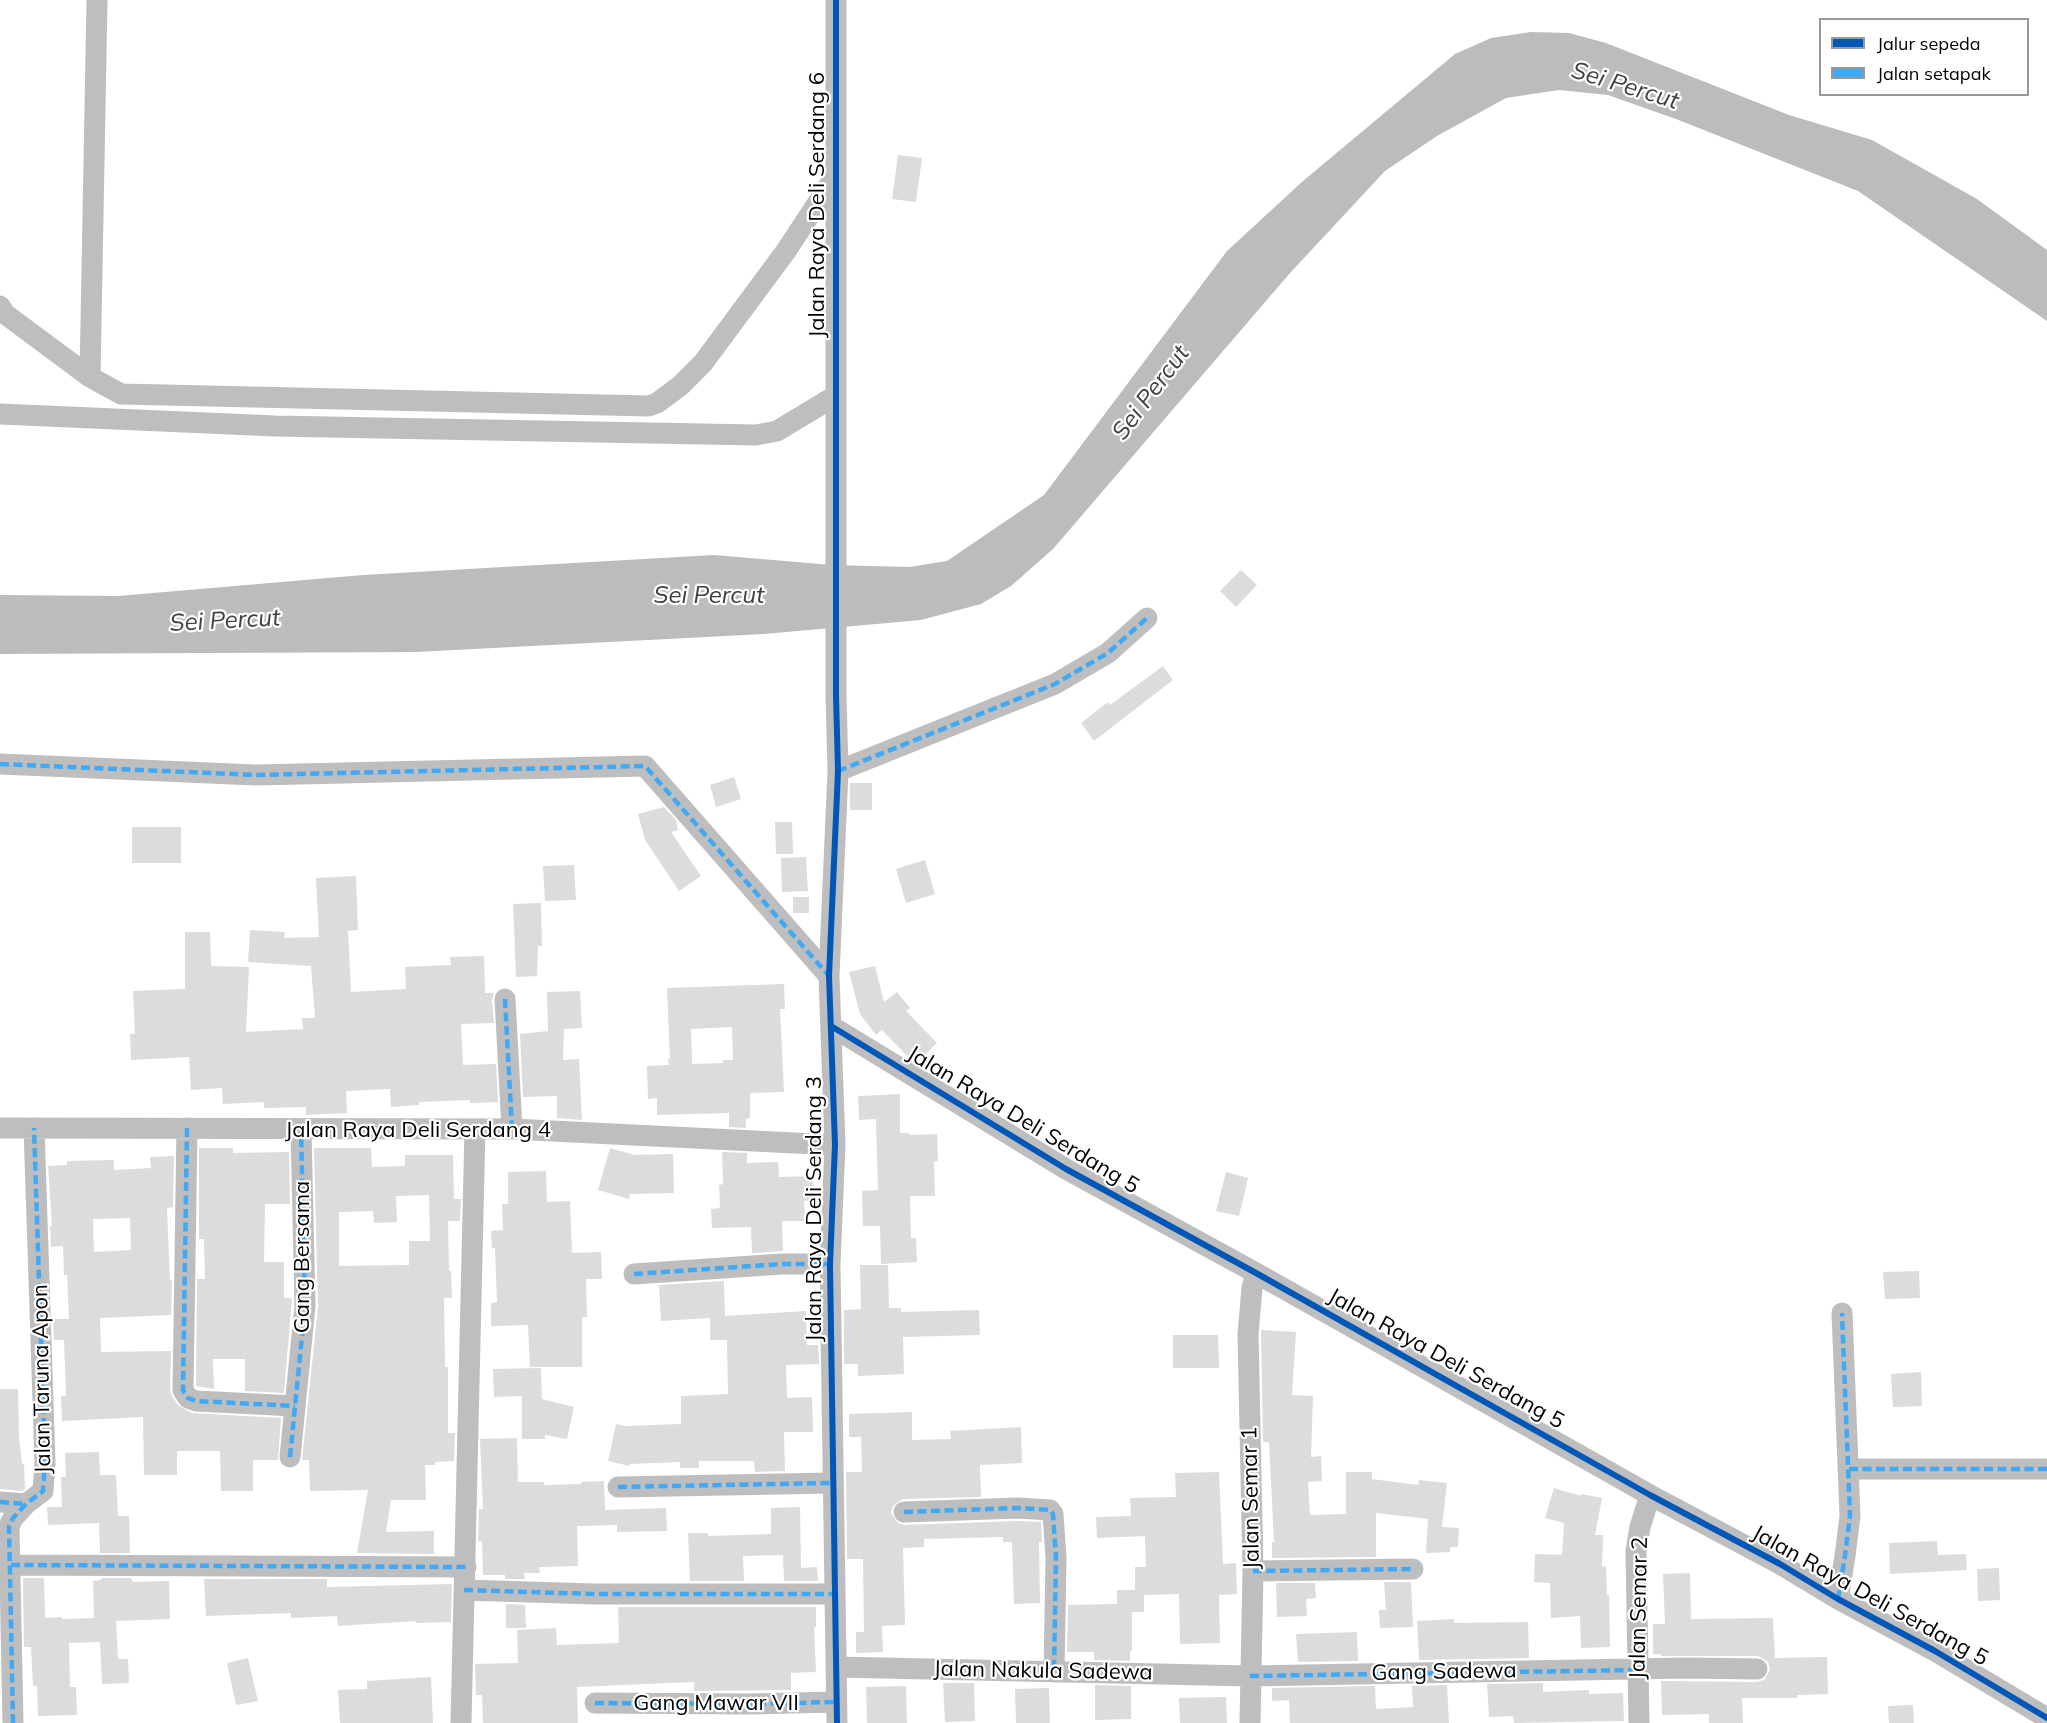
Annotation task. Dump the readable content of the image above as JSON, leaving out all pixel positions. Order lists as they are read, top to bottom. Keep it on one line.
{"streets":{"street":["Jalan Raya Deli Serdang 6","Jalan Raya Deli Serdang 5","Jalan Raya Deli Serdang 4","Jalan Raya Deli Serdang 3","Gang Bersama","Jalan Taruna Apon","Jalan Semar 1","Jalan Semar 2","Jalan Nakula Sadewa","Gang Sadewa","Gang Mawar VII"]},"crossings":[["Jalan Raya Deli Serdang 6","Jalan Raya Deli Serdang 3"],["Jalan Raya Deli Serdang 5","Jalan Raya Deli Serdang 3"],["Jalan Raya Deli Serdang 5","Jalan Semar 1"],["Jalan Raya Deli Serdang 5","Jalan Semar 2"],["Jalan Raya Deli Serdang 4","Jalan Raya Deli Serdang 3"],["Jalan Raya Deli Serdang 4","Gang Bersama"],["Jalan Raya Deli Serdang 4","Jalan Taruna Apon"],["Jalan Raya Deli Serdang 3","Jalan Nakula Sadewa"],["Jalan Raya Deli Serdang 3","Gang Mawar VII"],["Jalan Semar 1","Jalan Nakula Sadewa"],["Jalan Semar 1","Gang Sadewa"],["Jalan Semar 2","Gang Sadewa"],["Jalan Nakula Sadewa","Gang Sadewa"]],"water":["Sei Percut"],"legend":["Jalur sepeda","Jalan setapak"]}
